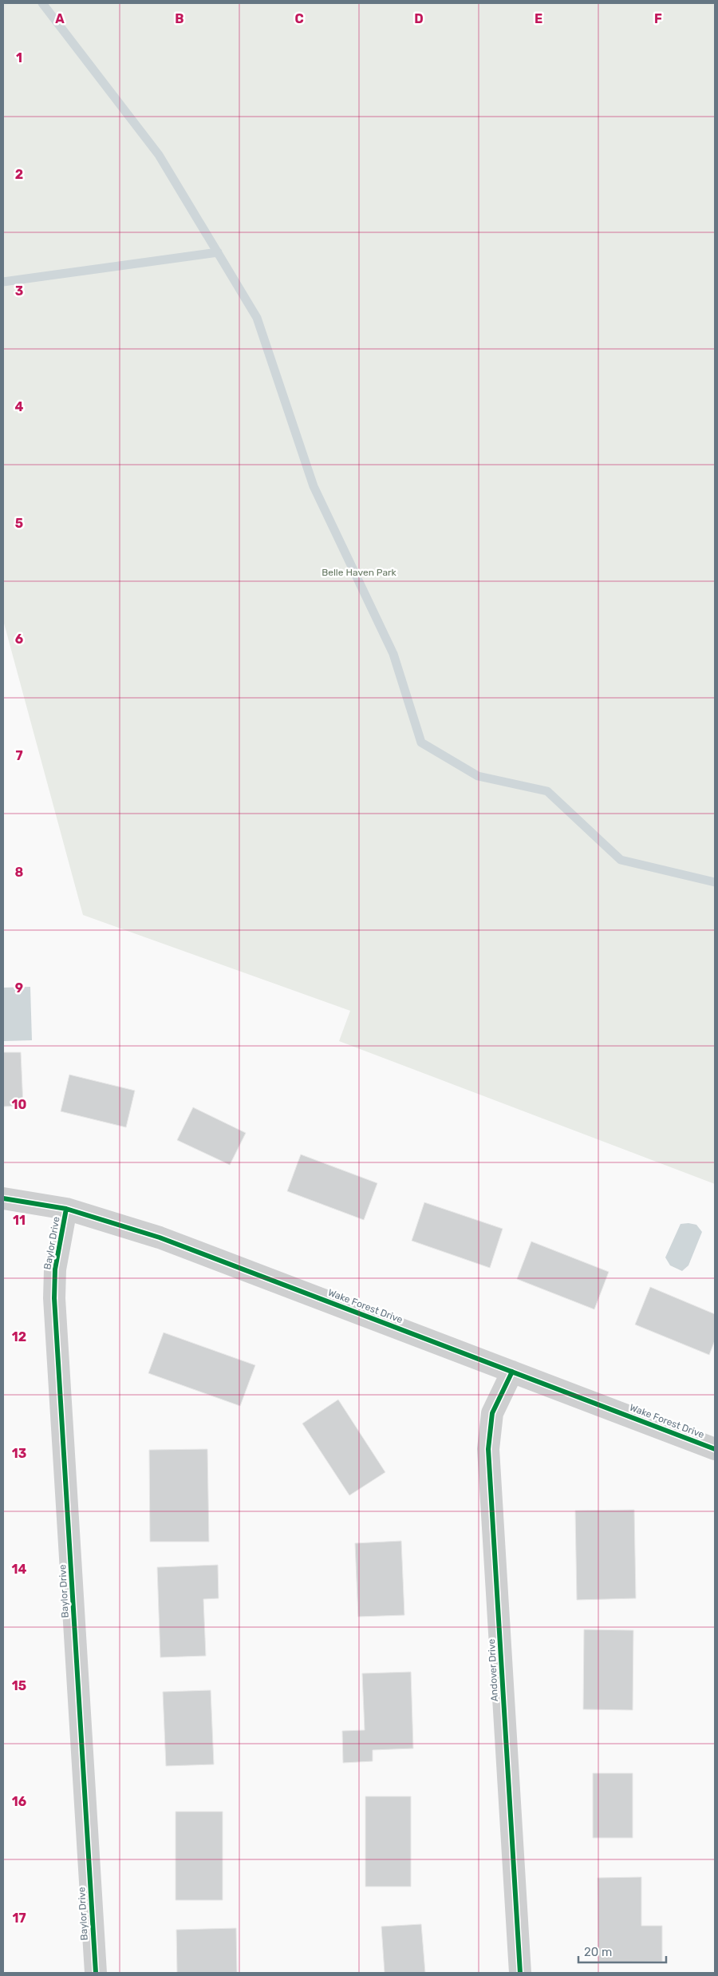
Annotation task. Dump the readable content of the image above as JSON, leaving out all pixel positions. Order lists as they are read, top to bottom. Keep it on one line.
{"streets":{"street":["Baylor Drive","Wake Forest Drive","Andover Drive"]},"crossings":[["Baylor Drive","Wake Forest Drive"],["Wake Forest Drive","Andover Drive"]],"parks":["Belle Haven Park"],"scale_bar":"20 m","grid":{"columns":["A","B","C","D","E","F"],"rows":["1","2","3","4","5","6","7","8","9","10","11","12","13","14","15","16","17"]}}
